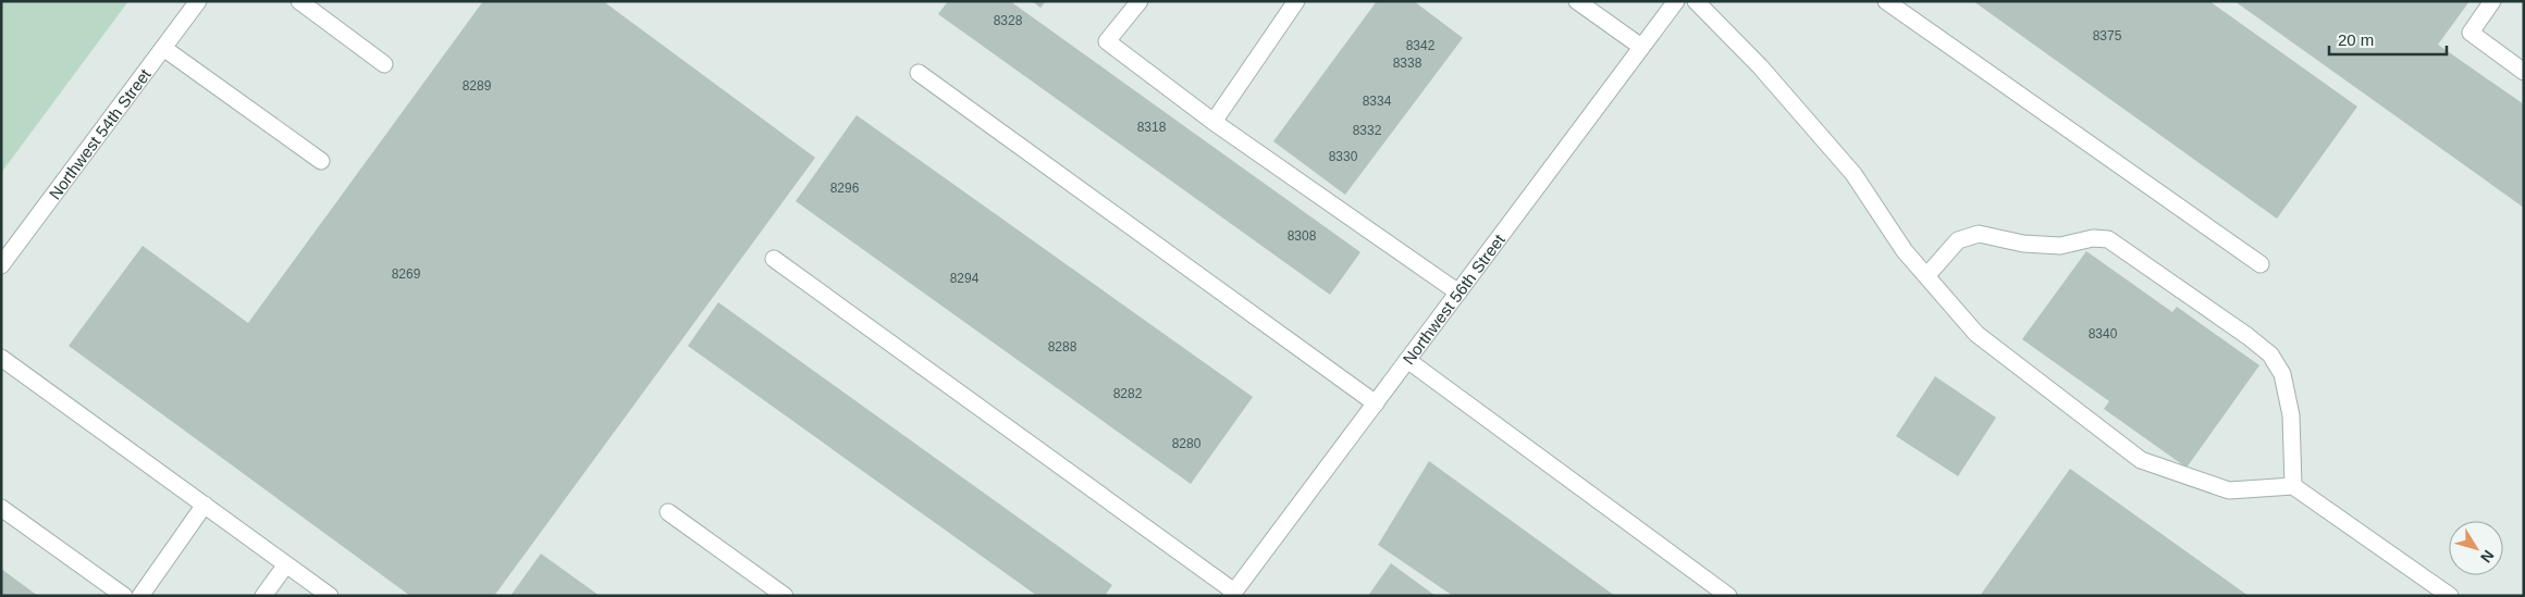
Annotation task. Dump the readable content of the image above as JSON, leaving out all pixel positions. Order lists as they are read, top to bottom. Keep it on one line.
{"streets":{"street":["Northwest 54th Street","Northwest 56th Street"]},"house_numbers":["8328","8375","8342","8338","8289","8334","8318","8332","8330","8296","8308","8269","8294","8340","8288","8282","8280"],"scale_bar":"20 m","north":"bottom right"}
